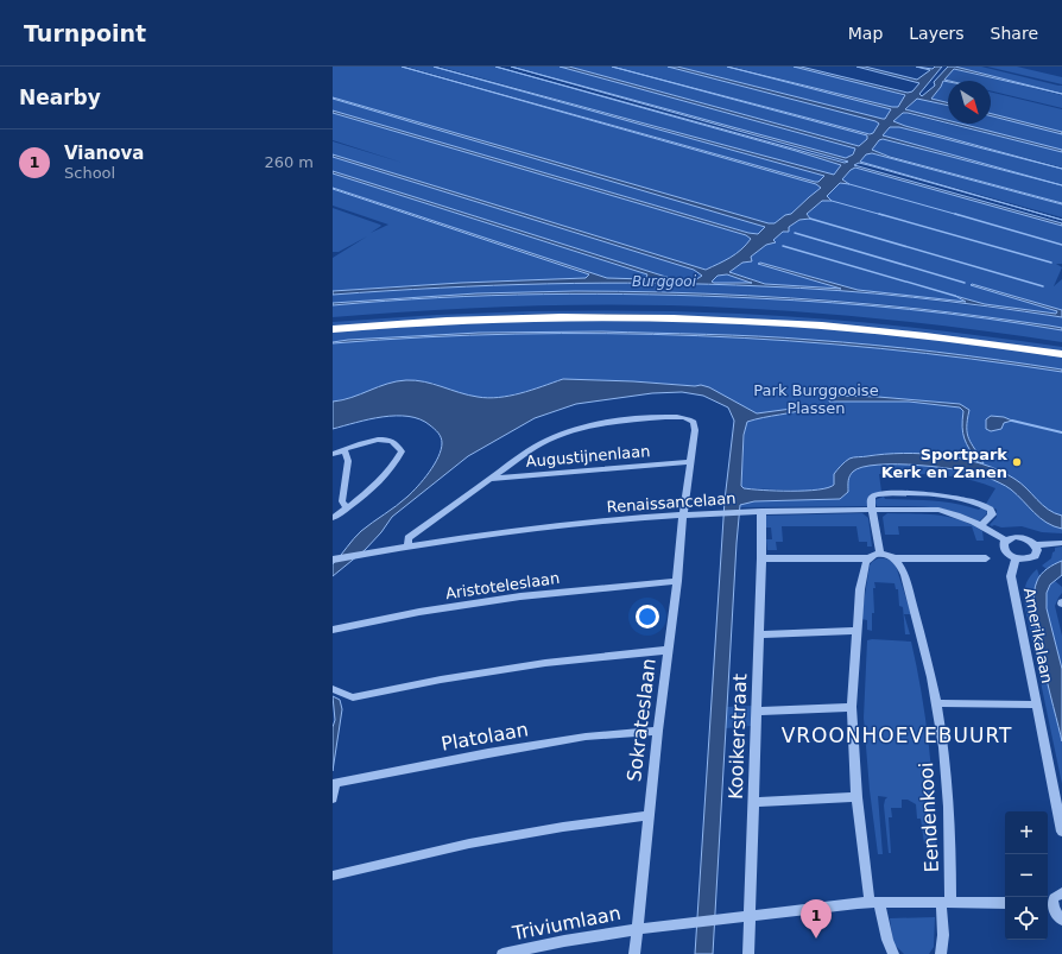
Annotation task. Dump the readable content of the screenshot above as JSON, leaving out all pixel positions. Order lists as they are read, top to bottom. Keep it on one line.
{"streets":{"street":["Augustijnenlaan","Renaissancelaan","Aristoteleslaan","Amerikalaan","Sokrateslaan","Platolaan","Kooikerstraat","Eendenkooi","Triviumlaan"]},"crossings":[["Augustijnenlaan","Renaissancelaan"],["Augustijnenlaan","Sokrateslaan"],["Renaissancelaan","Amerikalaan"],["Renaissancelaan","Sokrateslaan"],["Renaissancelaan","Kooikerstraat"],["Aristoteleslaan","Sokrateslaan"],["Sokrateslaan","Platolaan"],["Sokrateslaan","Triviumlaan"],["Kooikerstraat","Triviumlaan"],["Eendenkooi","Triviumlaan"]],"districts":["VROONHOEVEBUURT"],"water":["Burggooi"],"parks":["Park Burggooise Plassen"],"places":["Sportpark Kerk en Zanen"],"north":"bottom right","page":{"header":"Turnpoint","nav":["Map","Layers","Share"],"heading":"Nearby","list":[{"mark":"1","name":"Vianova","note":"School","value":"260 m"}],"map_buttons":["+","−"],"pins":"1"}}
